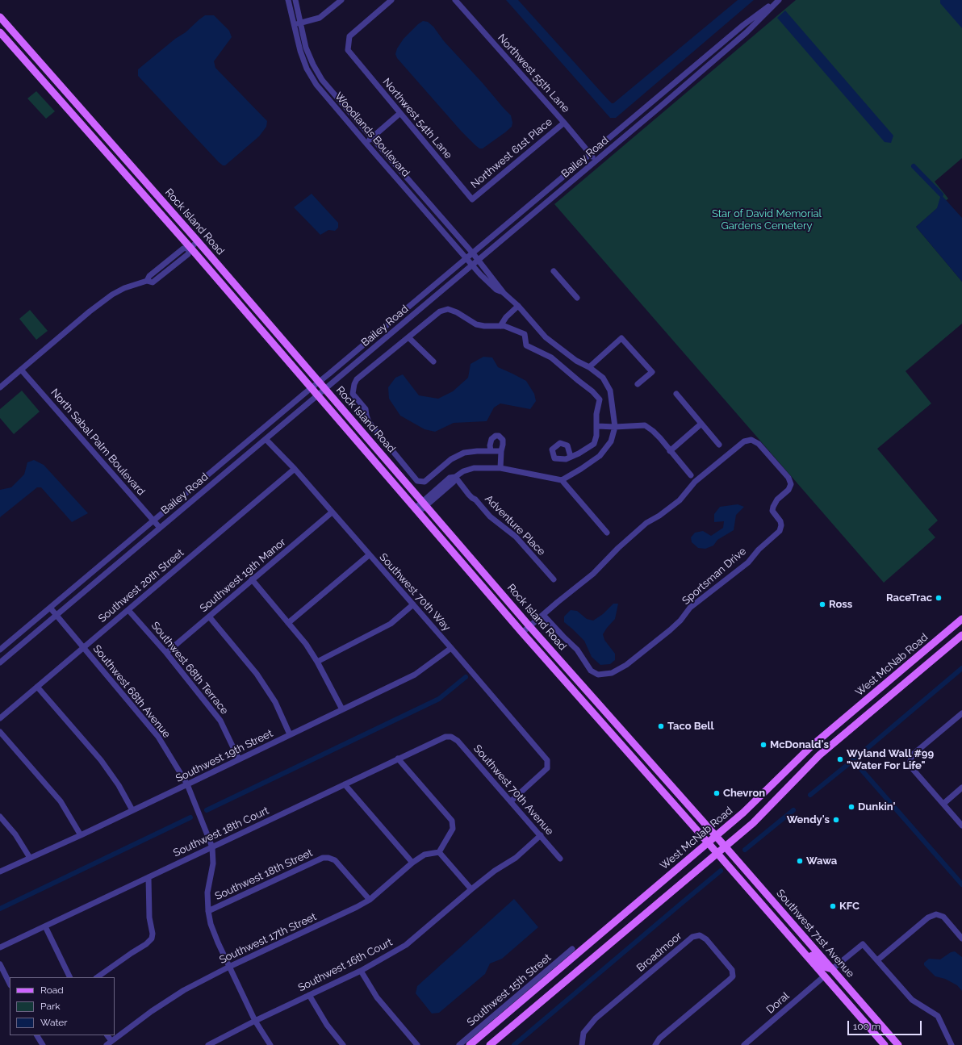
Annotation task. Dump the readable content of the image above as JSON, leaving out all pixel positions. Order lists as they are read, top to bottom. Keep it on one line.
{"streets":{"main road":["Rock Island Road","West McNab Road","Southwest 71st Avenue"],"street":["Northwest 55th Lane","Northwest 54th Lane","Woodlands Boulevard","Northwest 61st Place","Bailey Road","North Sabal Palm Boulevard","Adventure Place","Southwest 19th Manor","Sportsman Drive","Southwest 20th Street","Southwest 70th Way","Southwest 68th Terrace","Southwest 68th Avenue","Southwest 19th Street","Southwest 70th Avenue","Southwest 18th Court","Southwest 18th Street","Southwest 17th Street","Broadmoor","Southwest 16th Court","Southwest 15th Street","Doral"]},"crossings":[["Northwest 55th Lane","Northwest 61st Place"],["Northwest 55th Lane","Bailey Road"],["Northwest 54th Lane","Northwest 61st Place"],["Woodlands Boulevard","Bailey Road"],["Bailey Road","Rock Island Road"],["Bailey Road","North Sabal Palm Boulevard"],["Bailey Road","Southwest 70th Way"],["Bailey Road","Southwest 68th Avenue"],["Rock Island Road","Sportsman Drive"],["Rock Island Road","West McNab Road"],["Rock Island Road","Southwest 71st Avenue"],["Southwest 19th Manor","Southwest 70th Way"],["Southwest 19th Manor","Southwest 68th Terrace"],["Southwest 20th Street","Southwest 70th Way"],["Southwest 20th Street","Southwest 68th Terrace"],["Southwest 20th Street","Southwest 68th Avenue"],["Southwest 70th Way","Southwest 19th Street"],["Southwest 70th Way","Southwest 70th Avenue"],["West McNab Road","Southwest 71st Avenue"],["Southwest 68th Terrace","Southwest 19th Street"],["Southwest 68th Avenue","Southwest 19th Street"],["Southwest 68th Avenue","Southwest 18th Court"],["Southwest 68th Avenue","Southwest 18th Street"],["Southwest 68th Avenue","Southwest 17th Street"],["Southwest 68th Avenue","Southwest 16th Court"],["Southwest 70th Avenue","Southwest 18th Court"],["Southwest 70th Avenue","Southwest 16th Court"],["Southwest 18th Street","Southwest 17th Street"],["Southwest 71st Avenue","Doral"]],"parks":["Star of David Memorial Gardens Cemetery"],"places":["RaceTrac","Ross","Taco Bell","McDonald's","Wyland Wall #99 \"Water For Life\"","Chevron","Dunkin'","Wendy's","Wawa","KFC"],"legend":["Road","Park","Water"],"scale_bar":"100 m"}
